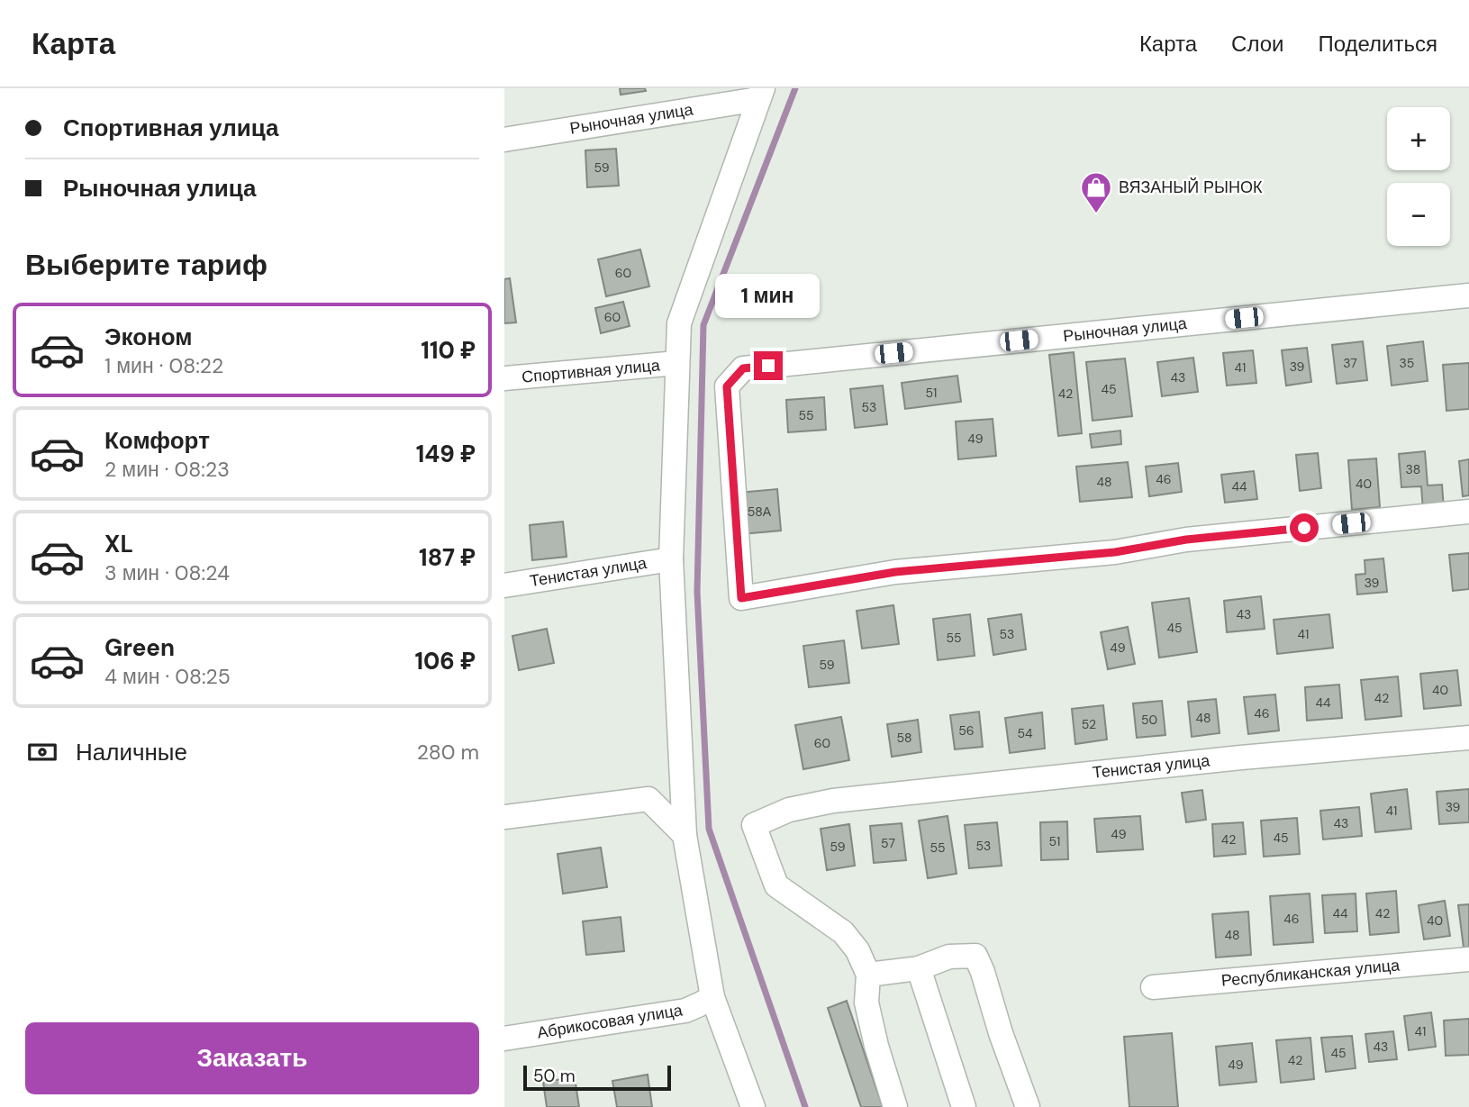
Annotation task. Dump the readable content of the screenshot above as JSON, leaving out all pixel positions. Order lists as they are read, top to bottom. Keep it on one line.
{"streets":{"street":["Рыночная улица","Спортивная улица","Тенистая улица","Республиканская улица","Абрикосовая улица"]},"places":{"shop":["ВЯЗАНЫЙ РЫНОК"]},"house_numbers":["59","60","60","37","35","39","41","43","45","51","42","53","55","49","38","46","48","40","44","58А","39","43","45","53","41","55","49","59","40","42","44","46","48","50","52","56","54","58","60","39","41","43","49","45","42","51","57","53","59","55","44","42","46","40","48","41","43","45","42","49"],"scale_bar":"50 m","page":{"header":"Карта","nav":["Карта","Слои","Поделиться"],"banner":["Спортивная улица","Рыночная улица"],"map_buttons":["+","−"],"heading":"Выберите тариф","bubble":"1 мин","list":[{"name":"Эконом","note":"1 мин · 08:22","value":"110 ₽"},{"name":"Комфорт","note":"2 мин · 08:23","value":"149 ₽"},{"name":"XL","note":"3 мин · 08:24","value":"187 ₽"},{"name":"Green","note":"4 мин · 08:25","value":"106 ₽"}],"pay":["Наличные","280 m"],"buttons":"Заказать","scale":"50 m"}}
